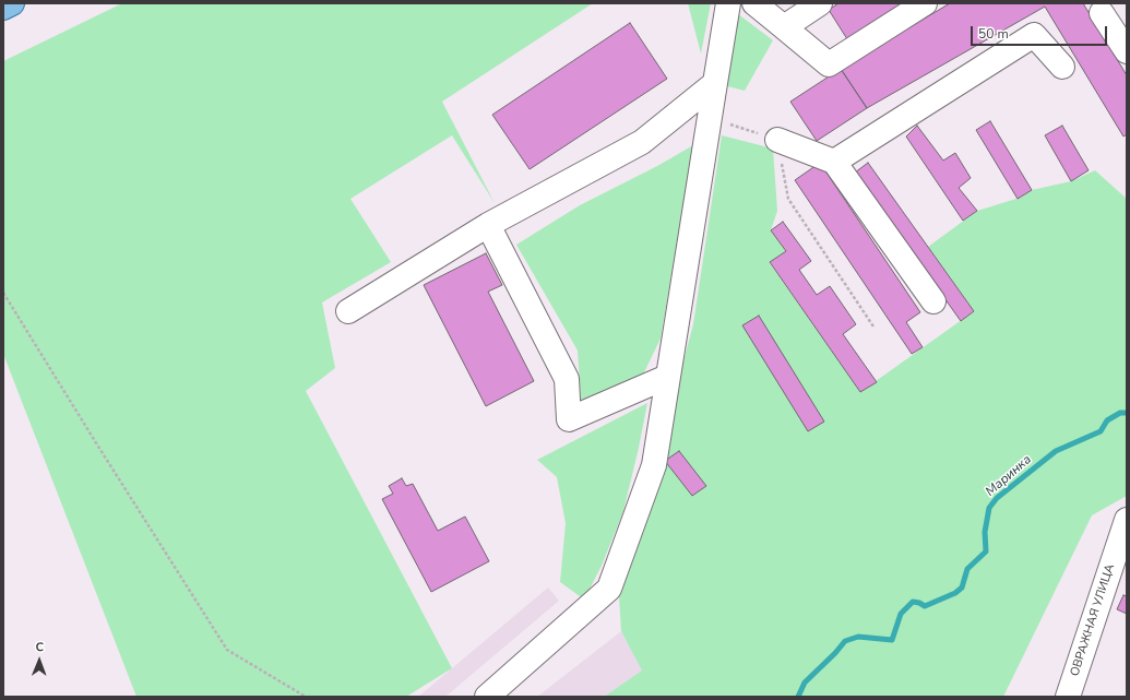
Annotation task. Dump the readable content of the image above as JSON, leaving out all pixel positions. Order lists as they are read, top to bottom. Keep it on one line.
{"streets":{"street":["ОВРАЖНАЯ УЛИЦА"]},"water":["Маринка"],"scale_bar":"50 m","north":"top"}
